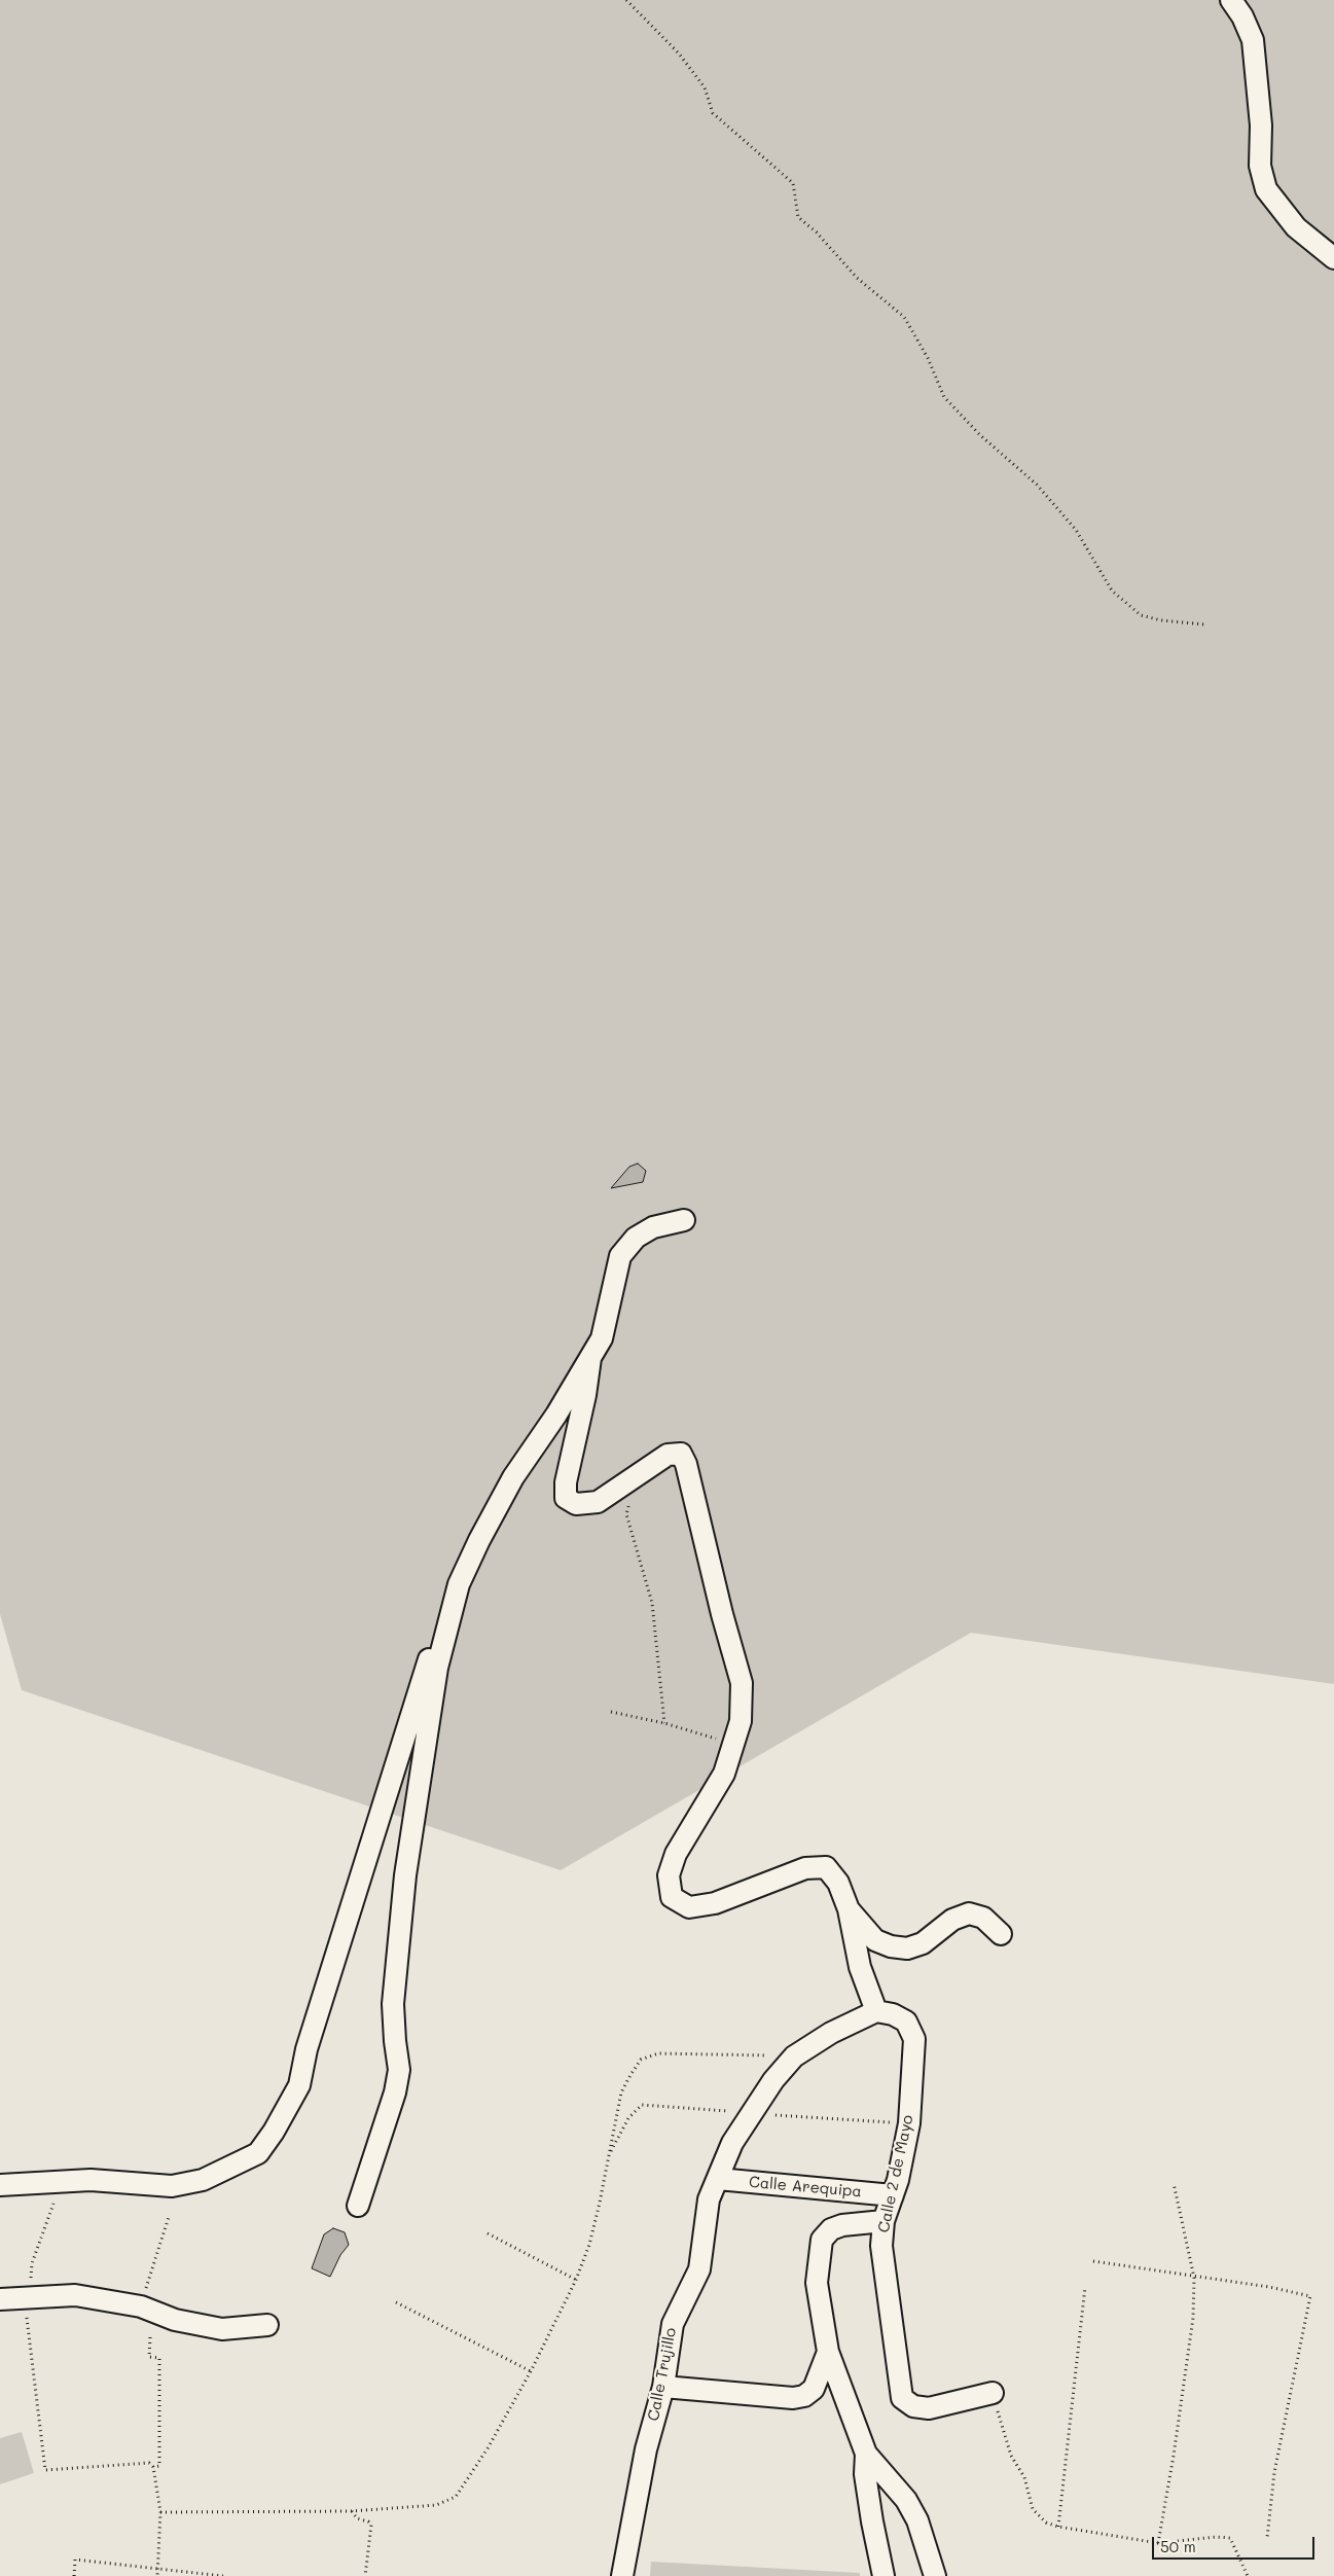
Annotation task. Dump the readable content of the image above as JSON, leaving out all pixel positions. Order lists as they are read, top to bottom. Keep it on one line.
{"streets":{"street":["Calle 2 de Mayo","Calle Arequipa","Calle Trujillo"]},"crossings":[["Calle 2 de Mayo","Calle Arequipa"],["Calle 2 de Mayo","Calle Trujillo"],["Calle Arequipa","Calle Trujillo"]],"scale_bar":"50 m"}
